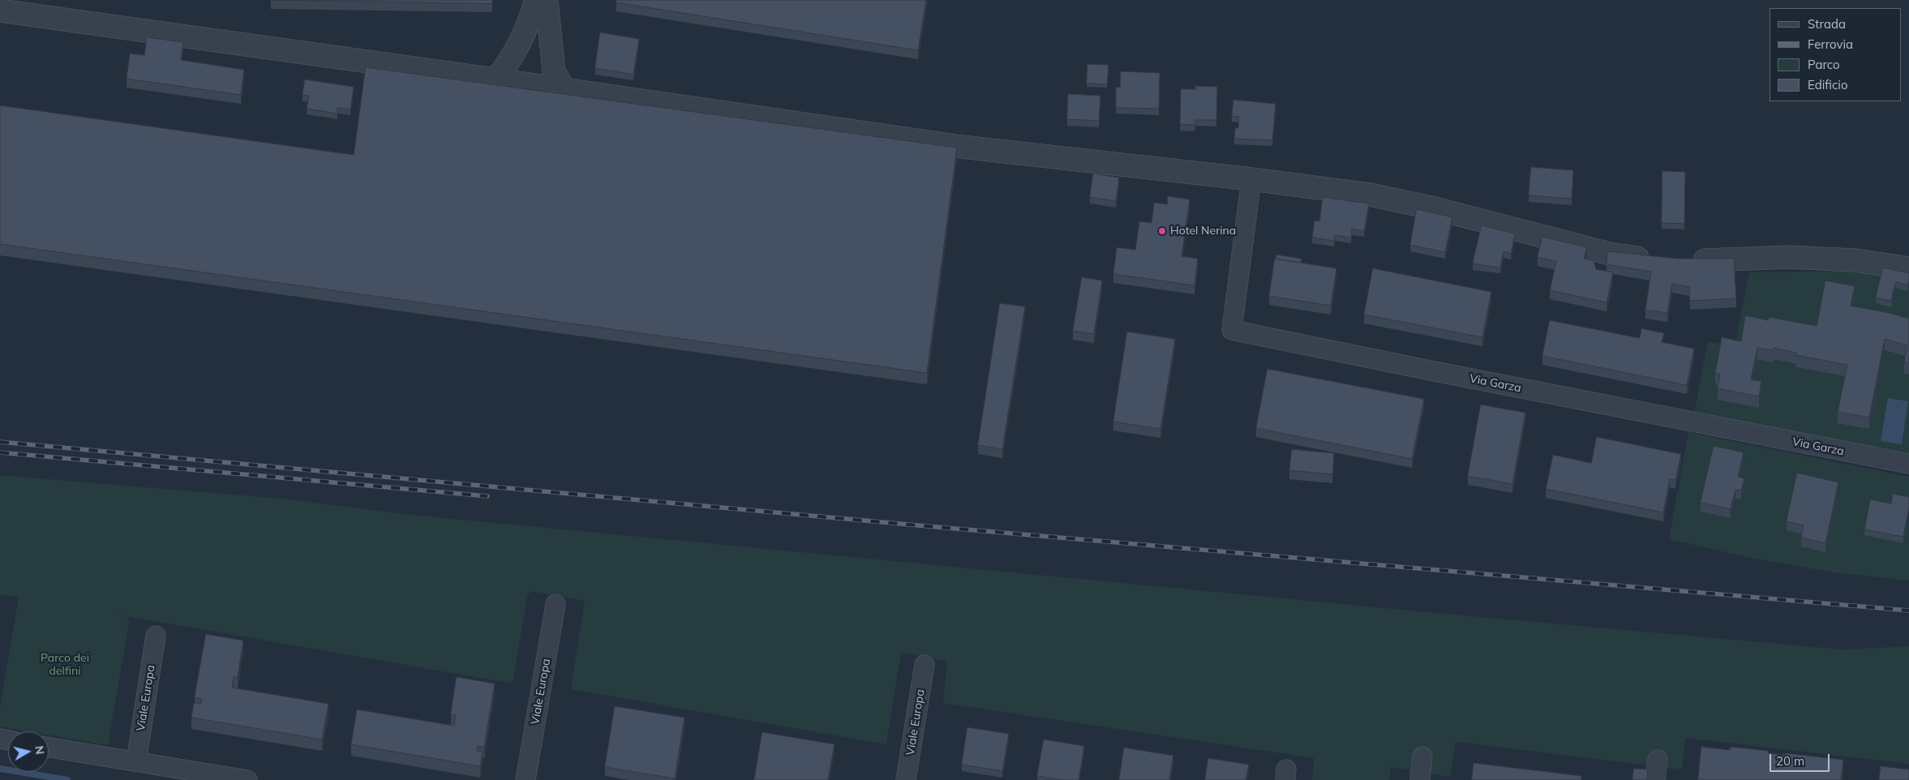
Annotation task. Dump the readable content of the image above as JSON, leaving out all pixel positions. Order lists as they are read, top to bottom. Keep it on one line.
{"streets":{"street":["Via Garza","Viale Europa"]},"parks":["Parco dei delfini"],"places":["Hotel Nerina"],"legend":["Strada","Ferrovia","Parco","Edificio"],"scale_bar":"20 m","north":"right"}
